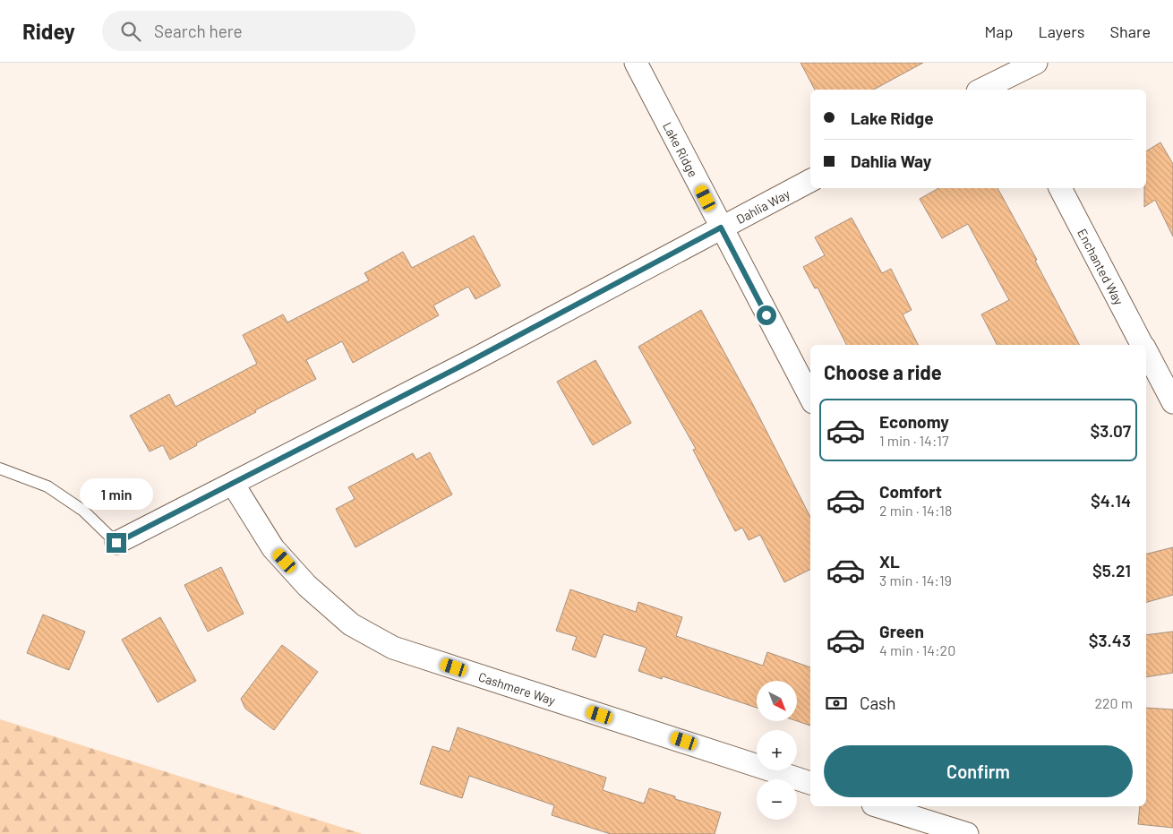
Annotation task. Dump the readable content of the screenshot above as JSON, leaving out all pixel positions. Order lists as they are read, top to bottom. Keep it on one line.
{"streets":{"street":["Lake Ridge","Dahlia Way","Enchanted Way","Cashmere Way"]},"crossings":[["Lake Ridge","Dahlia Way"],["Dahlia Way","Cashmere Way"]],"north":"bottom right","page":{"header":"Ridey","search":"Search here","nav":["Map","Layers","Share"],"banner":["Lake Ridge","Dahlia Way"],"heading":"Choose a ride","list":[{"name":"Economy","note":"1 min · 14:17","value":"$3.07"},{"name":"Comfort","note":"2 min · 14:18","value":"$4.14"},{"name":"XL","note":"3 min · 14:19","value":"$5.21"},{"name":"Green","note":"4 min · 14:20","value":"$3.43"}],"bubble":"1 min","pay":["Cash","220 m"],"map_buttons":["+","−"],"buttons":"Confirm"}}
